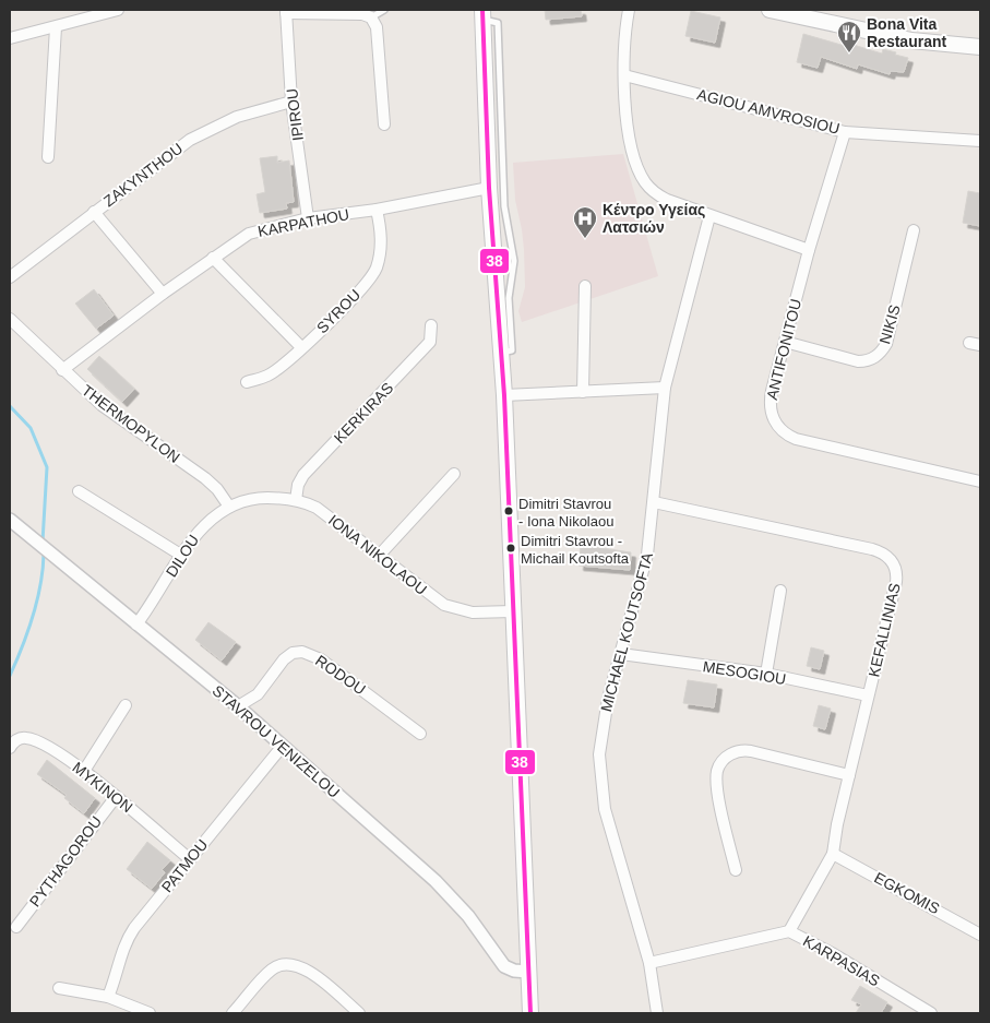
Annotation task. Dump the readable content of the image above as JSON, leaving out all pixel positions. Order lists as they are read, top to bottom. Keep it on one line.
{"streets":{"street":["AGIOU AMVROSIOU","IPIROU","ZAKYNTHOU","KARPATHOU","SYROU","NIKIS","ANTIFONITOU","KERKIRAS","THERMOPYLON","IONA NIKOLAOU","DILOU","KEFALLINIAS","MICHAEL KOUTSOFTA","MESOGIOU","RODOU","STAVROU VENIZELOU","MYKINON","PYTHAGOROU","PATMOU","EGKOMIS","KARPASIAS"]},"crossings":[["AGIOU AMVROSIOU","ANTIFONITOU"],["IPIROU","ZAKYNTHOU"],["IPIROU","KARPATHOU"],["KARPATHOU","SYROU"],["KARPATHOU","THERMOPYLON"],["NIKIS","ANTIFONITOU"],["KERKIRAS","IONA NIKOLAOU"],["THERMOPYLON","DILOU"],["IONA NIKOLAOU","DILOU"],["DILOU","STAVROU VENIZELOU"],["KEFALLINIAS","MICHAEL KOUTSOFTA"],["KEFALLINIAS","MESOGIOU"],["KEFALLINIAS","EGKOMIS"],["KEFALLINIAS","KARPASIAS"],["MICHAEL KOUTSOFTA","MESOGIOU"],["MICHAEL KOUTSOFTA","KARPASIAS"],["RODOU","STAVROU VENIZELOU"],["STAVROU VENIZELOU","PATMOU"],["MYKINON","PYTHAGOROU"],["MYKINON","PATMOU"]],"places":{"restaurant":["Bona Vita Restaurant"],"hospital":["Κέντρο Υγείας Λατσιών"],"other":["Dimitri Stavrou - Iona Nikolaou","Dimitri Stavrou - Michail Koutsofta"]},"lines":["transit line 38"]}
